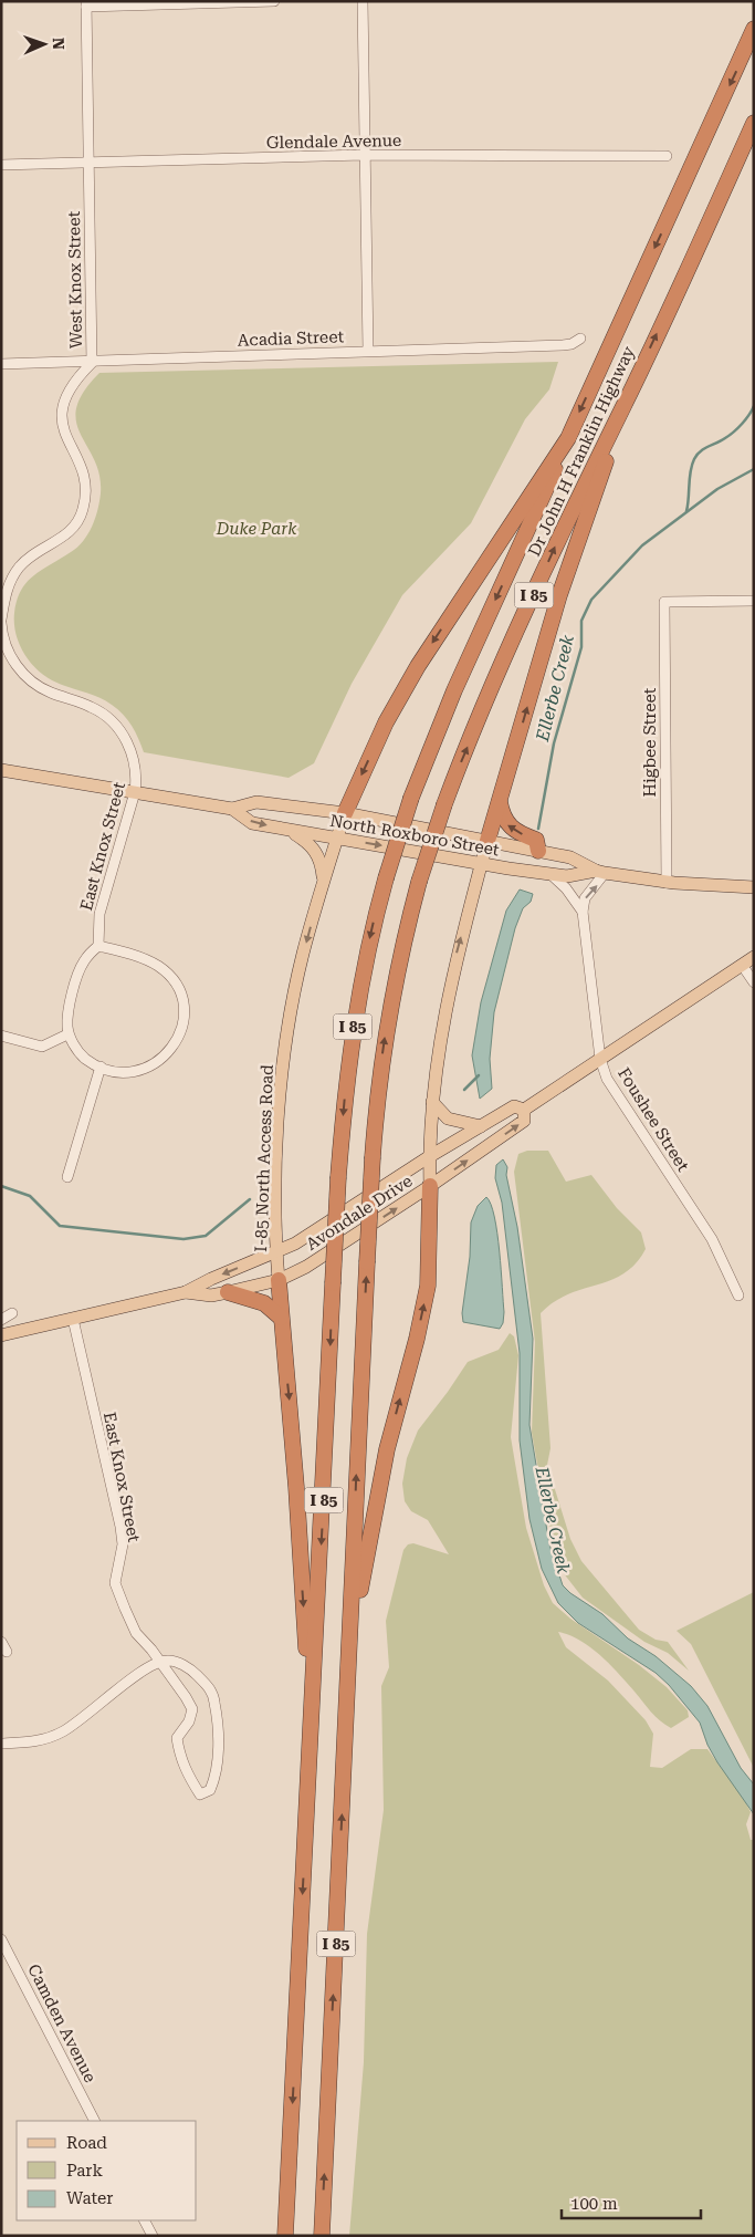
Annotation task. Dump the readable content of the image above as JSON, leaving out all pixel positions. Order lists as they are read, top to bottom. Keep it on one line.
{"streets":{"highway":["Dr John H Franklin Highway","I 85"],"main road":["North Roxboro Street","I-85 North Access Road","Avondale Drive"],"street":["Glendale Avenue","West Knox Street","Acadia Street","Higbee Street","East Knox Street","Foushee Street","Camden Avenue"]},"crossings":[["Glendale Avenue","West Knox Street"],["West Knox Street","Acadia Street"],["Dr John H Franklin Highway","I 85"],["Higbee Street","North Roxboro Street"],["North Roxboro Street","East Knox Street"],["North Roxboro Street","I-85 North Access Road"],["East Knox Street","Avondale Drive"],["Foushee Street","Avondale Drive"],["I-85 North Access Road","Avondale Drive"]],"one_way":["I-85 North Access Road"],"water":["Ellerbe Creek"],"parks":["Duke Park"],"legend":["Road","Park","Water"],"scale_bar":"100 m","north":"right"}
